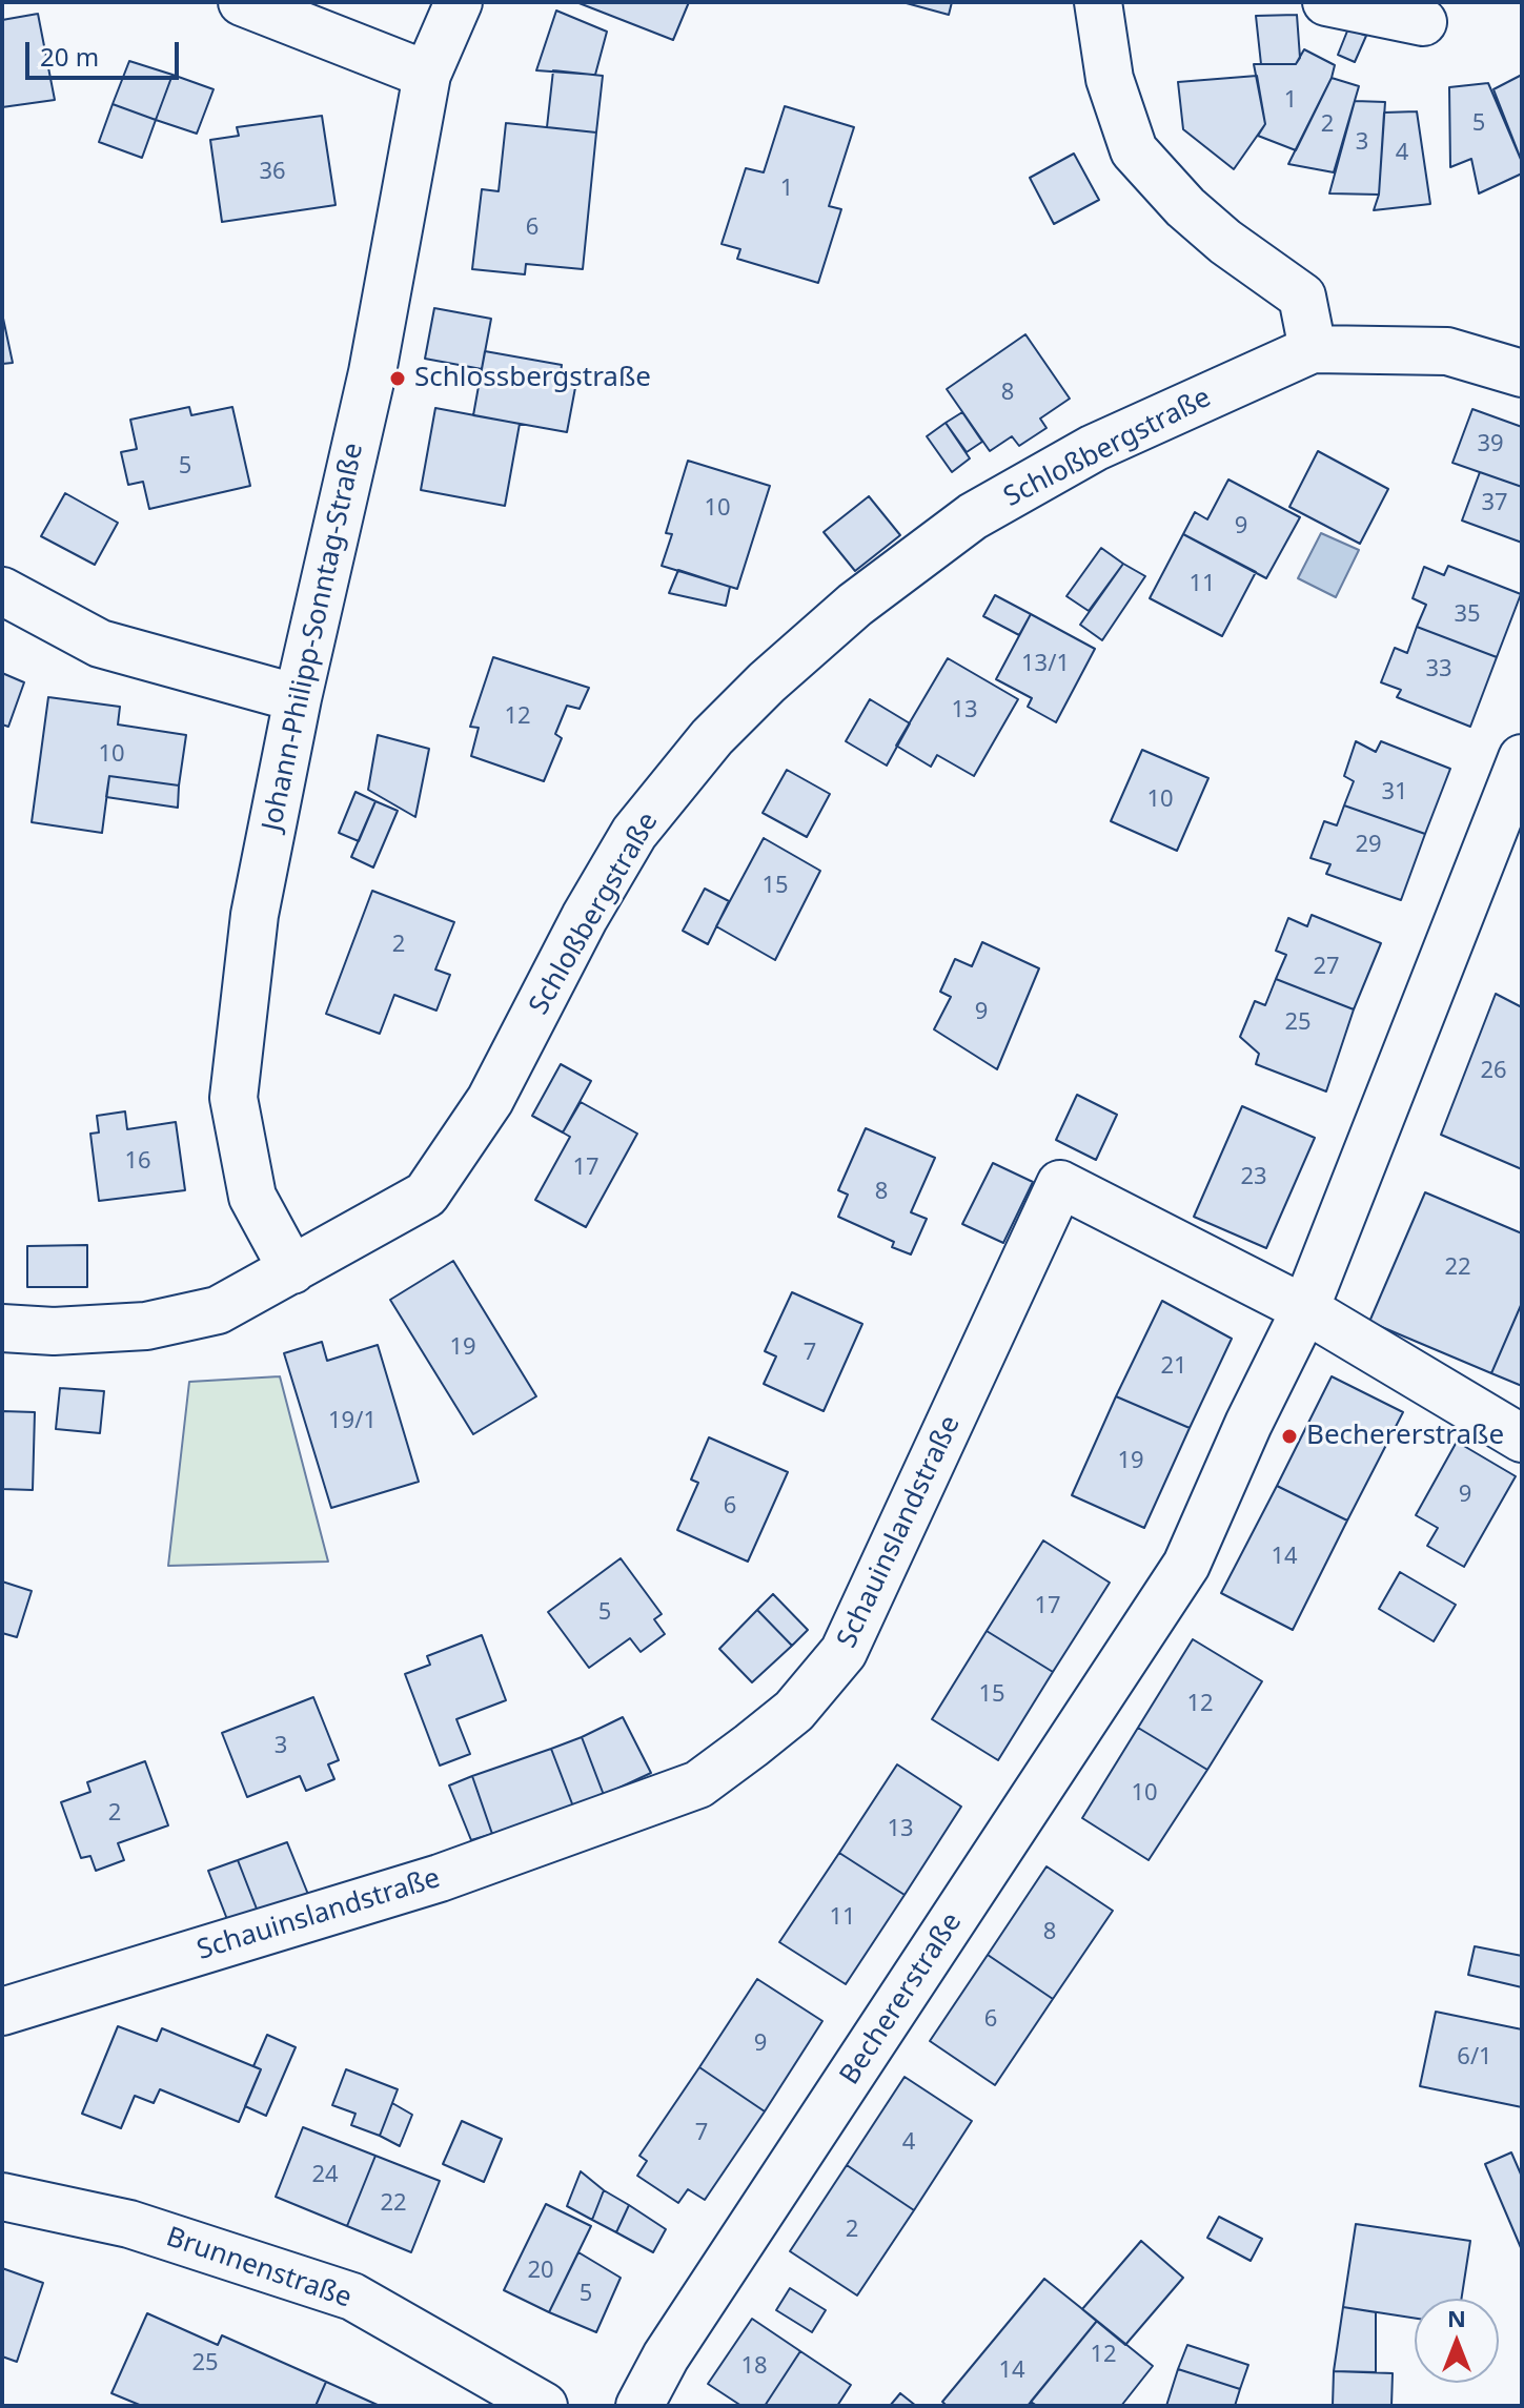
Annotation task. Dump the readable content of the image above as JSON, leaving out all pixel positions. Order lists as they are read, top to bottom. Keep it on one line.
{"streets":{"street":["Schloßbergstraße","Johann-Philipp-Sonntag-Straße","Schauinslandstraße","Bechererstraße","Brunnenstraße"]},"crossings":[["Schloßbergstraße","Johann-Philipp-Sonntag-Straße"],["Schauinslandstraße","Bechererstraße"]],"places":["Schlossbergstraße","Bechererstraße"],"house_numbers":["1","5","2","3","4","36","1","6","8","39","5","37","10","9","11","35","13/1","33","13","12","10","31","10","29","15","2","27","9","25","26","16","17","23","8","22","19","7","21","19/1","19","9","6","14","17","5","15","12","3","10","2","13","11","8","6","9","6/1","7","4","24","22","2","20","5","12","25","18","14"],"scale_bar":"20 m","north":"top"}
